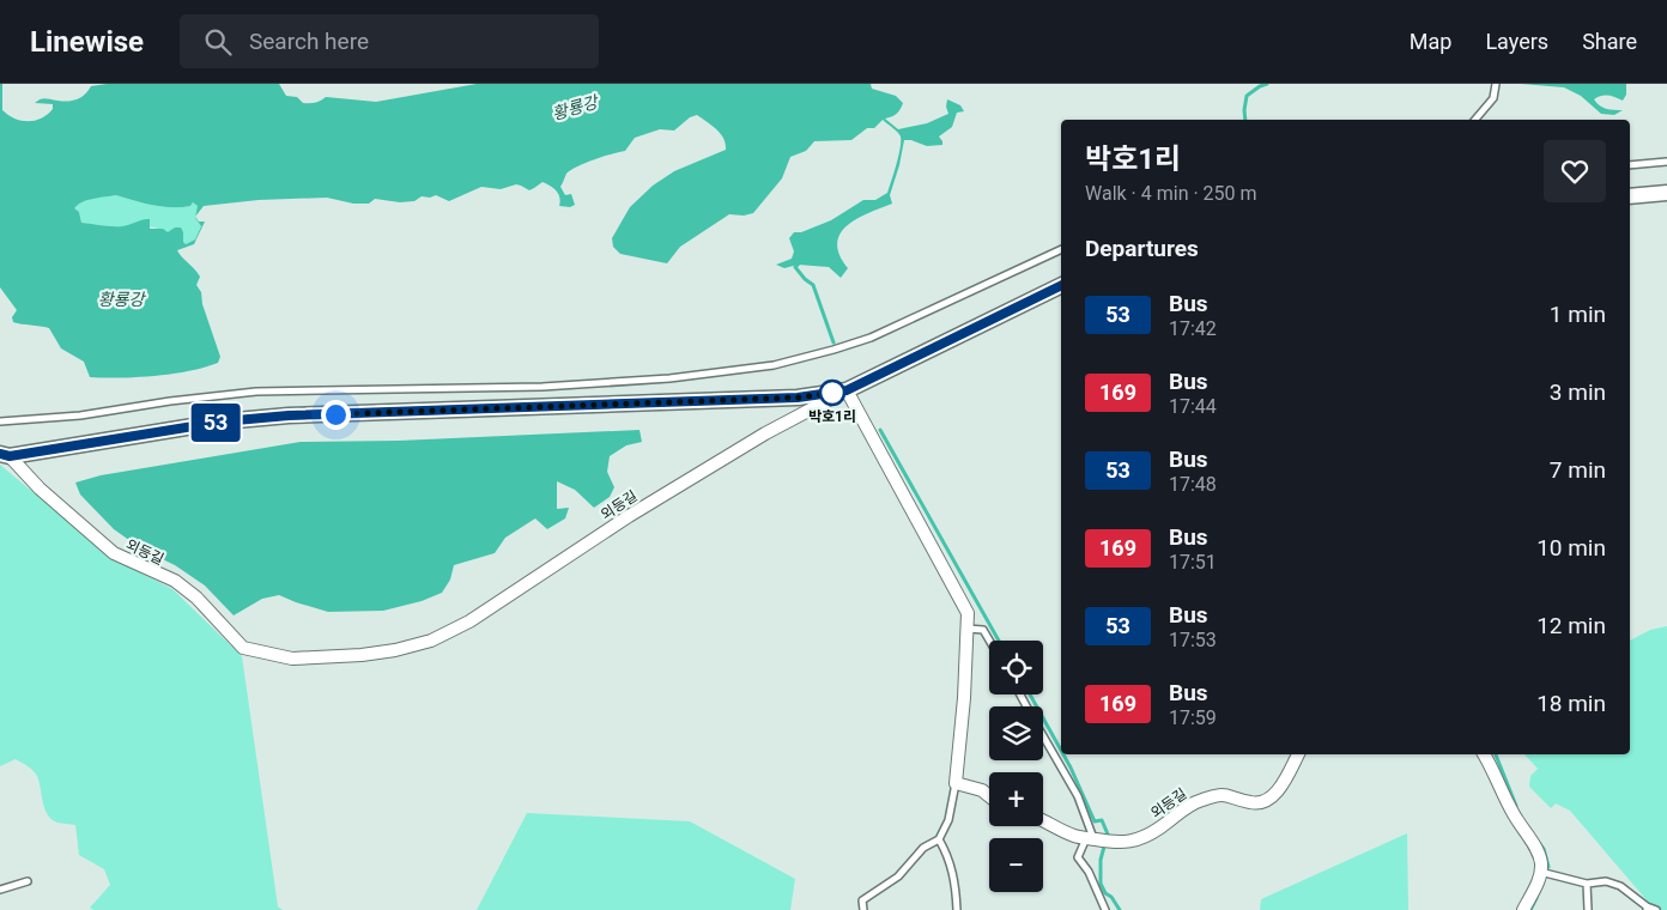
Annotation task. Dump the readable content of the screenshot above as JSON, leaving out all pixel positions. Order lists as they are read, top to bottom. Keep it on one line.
{"streets":{"street":["외등길"]},"water":["황룡강"],"places":["박호1리"],"lines":["bus line 53"],"page":{"header":"Linewise","search":"Search here","nav":["Map","Layers","Share"],"on_map":"53","heading":[["박호1리","Walk · 4 min · 250 m"],"Departures"],"list":[{"mark":"53","name":"Bus","note":"17:42","value":"1 min"},{"mark":"169","name":"Bus","note":"17:44","value":"3 min"},{"mark":"53","name":"Bus","note":"17:48","value":"7 min"},{"mark":"169","name":"Bus","note":"17:51","value":"10 min"},{"mark":"53","name":"Bus","note":"17:53","value":"12 min"},{"mark":"169","name":"Bus","note":"17:59","value":"18 min"}],"map_buttons":["+","−"]}}
